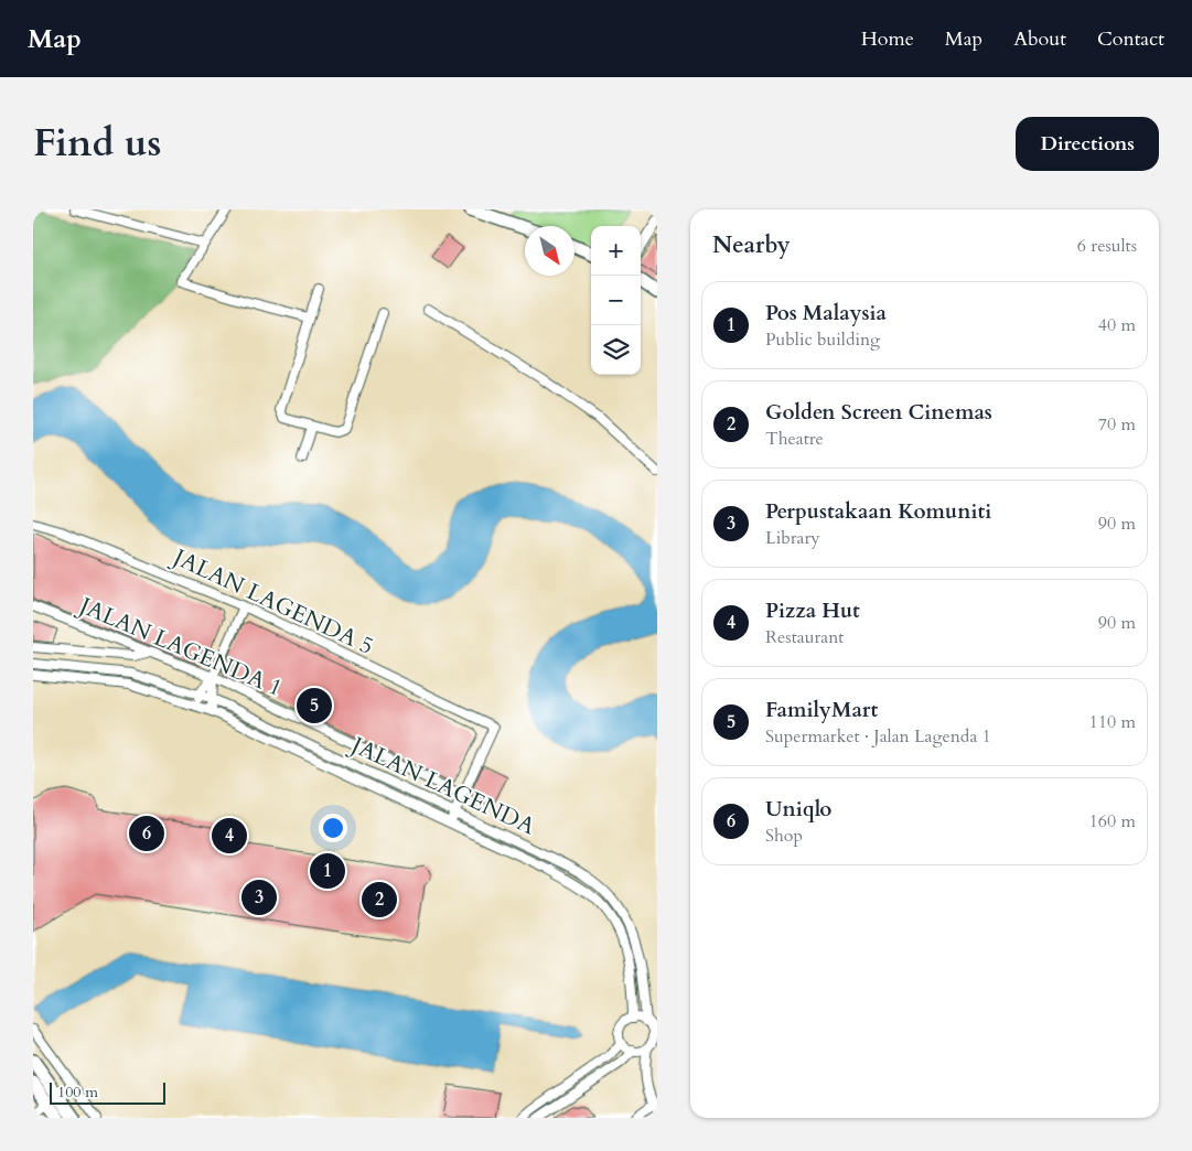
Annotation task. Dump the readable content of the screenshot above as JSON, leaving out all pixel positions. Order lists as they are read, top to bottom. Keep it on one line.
{"streets":{"street":["JALAN LAGENDA 5","JALAN LAGENDA 1","JALAN LAGENDA"]},"crossings":[["JALAN LAGENDA 5","JALAN LAGENDA 1"]],"scale_bar":"100 m","north":"bottom right","page":{"header":"Map","nav":["Home","Map","About","Contact"],"title":"Find us","buttons":"Directions","heading":["Nearby","6 results"],"map_buttons":["+","−"],"list":[{"mark":"1","name":"Pos Malaysia","note":"Public building","value":"40 m"},{"mark":"2","name":"Golden Screen Cinemas","note":"Theatre","value":"70 m"},{"mark":"3","name":"Perpustakaan Komuniti","note":"Library","value":"90 m"},{"mark":"4","name":"Pizza Hut","note":"Restaurant","value":"90 m"},{"mark":"5","name":"FamilyMart","note":"Supermarket · Jalan Lagenda 1","value":"110 m"},{"mark":"6","name":"Uniqlo","note":"Shop","value":"160 m"}],"pins":["5","6","4","1","3","2"],"scale":"100 m"}}
